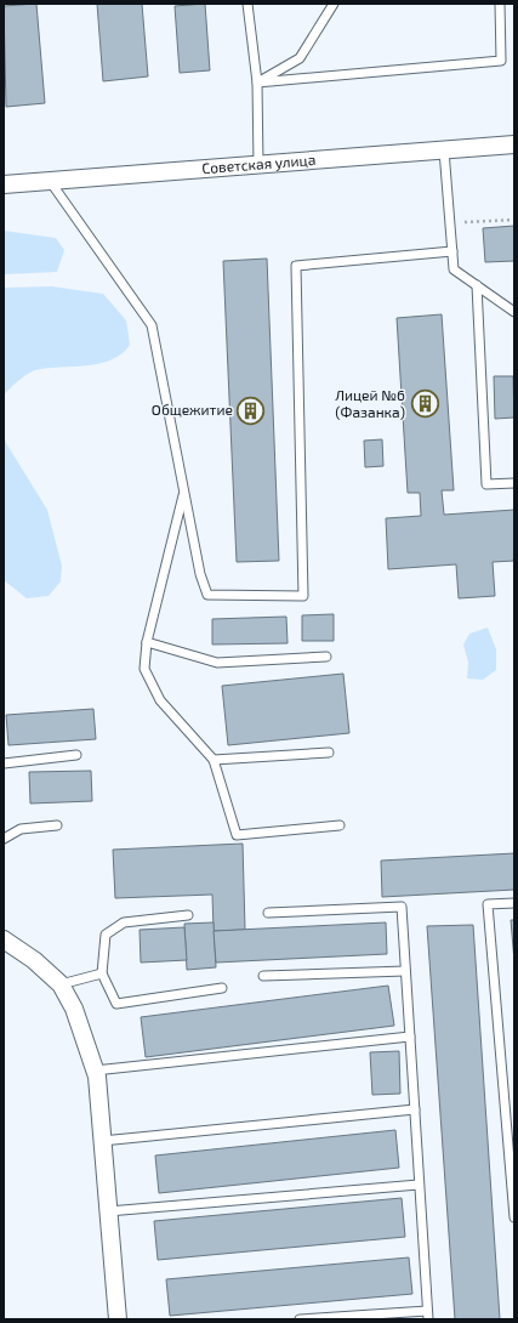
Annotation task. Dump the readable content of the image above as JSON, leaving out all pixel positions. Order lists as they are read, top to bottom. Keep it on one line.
{"streets":{"street":["Советская улица"]},"places":{"building":["Лицей №6 (Фазанка)","Общежитие"]}}
